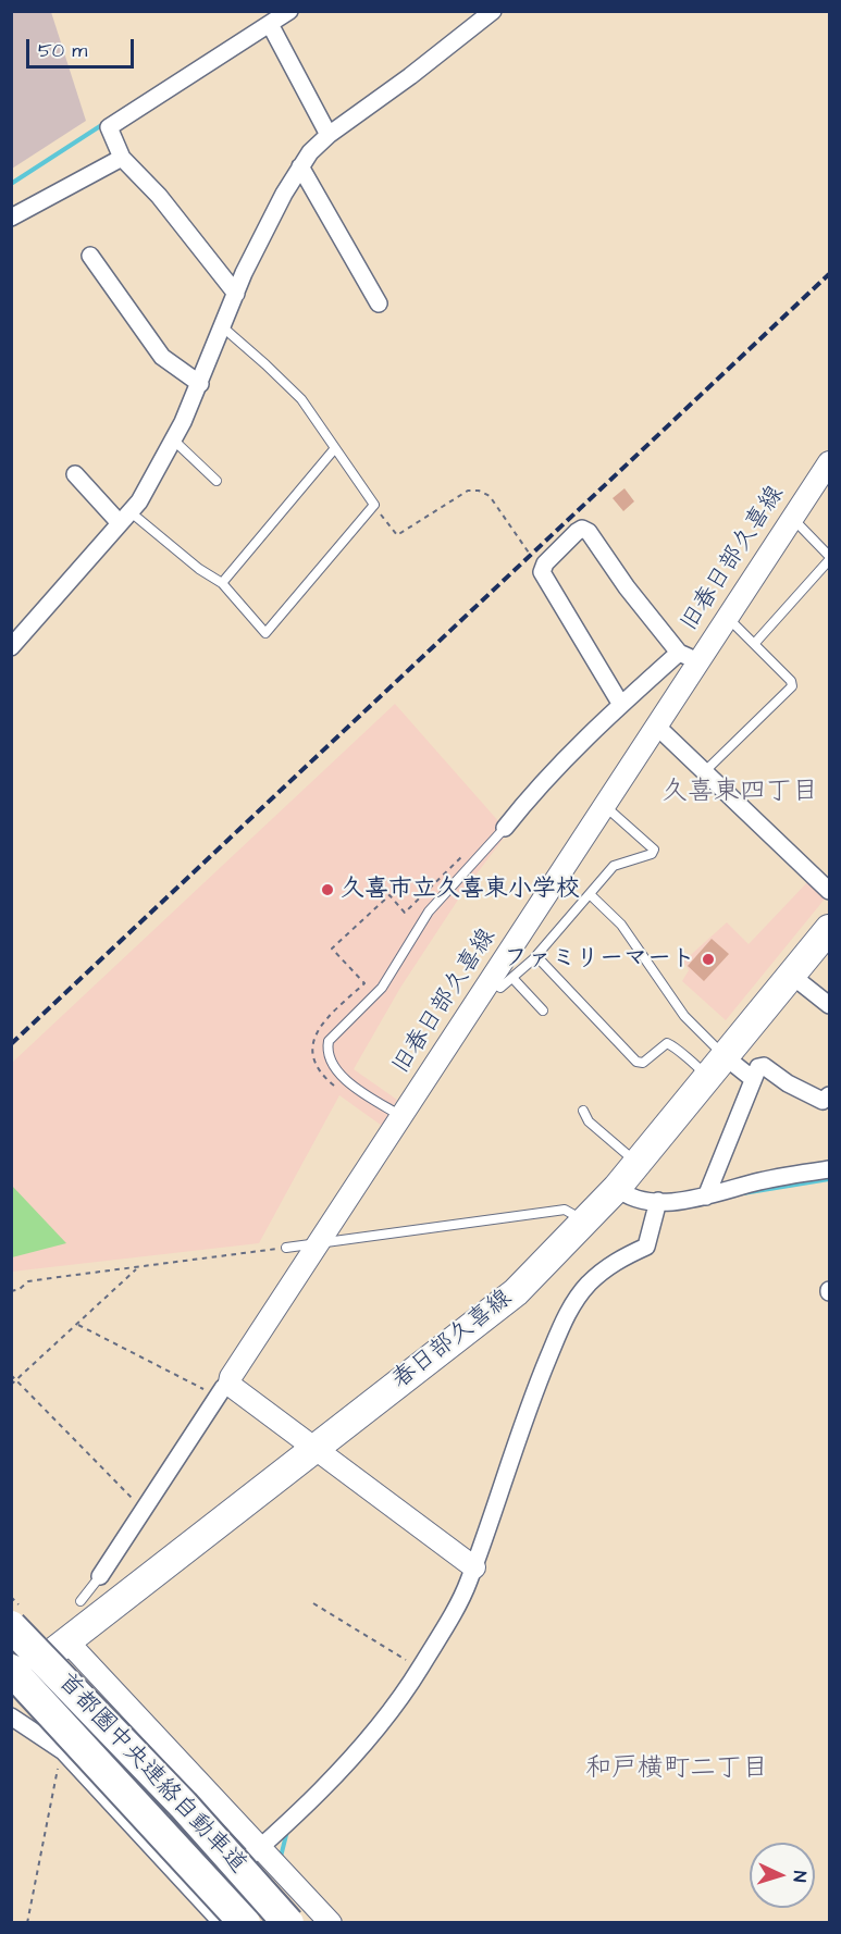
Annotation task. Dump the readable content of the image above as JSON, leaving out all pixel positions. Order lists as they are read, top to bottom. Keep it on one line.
{"streets":{"highway":["首都圏中央連絡自動車道"],"main road":["春日部久喜線"],"street":["旧春日部久喜線"]},"districts":["久喜東四丁目","和戸横町二丁目"],"places":["久喜市立久喜東小学校","ファミリーマート"],"scale_bar":"50 m","north":"right"}
